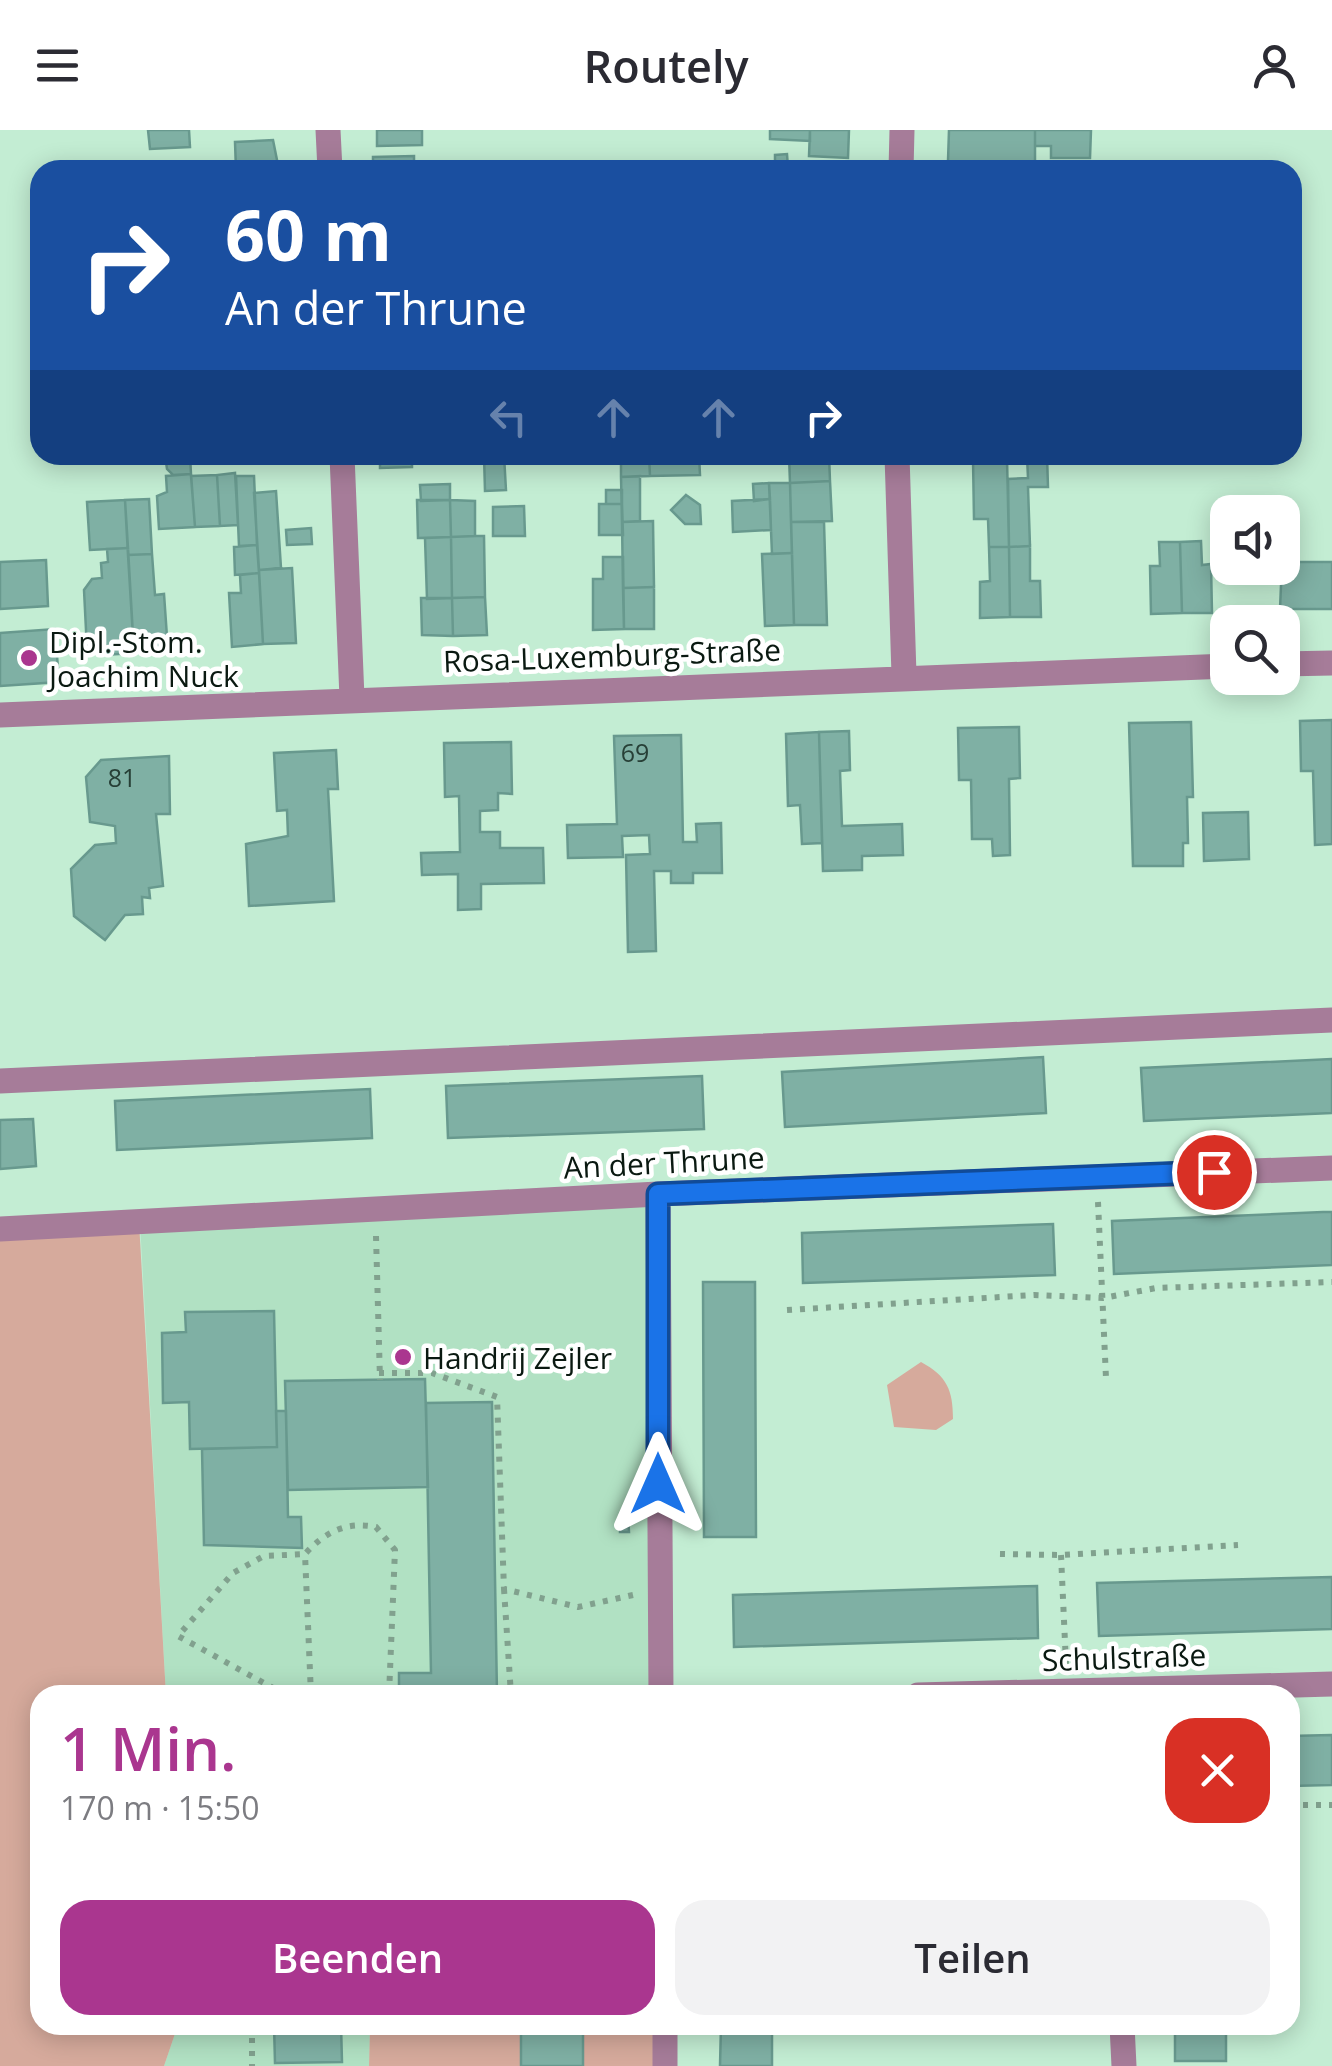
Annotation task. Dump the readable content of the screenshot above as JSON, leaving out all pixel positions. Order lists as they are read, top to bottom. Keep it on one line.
{"streets":{"street":["Rosa-Luxemburg-Straße","An der Thrune","Schulstraße"]},"places":["Dipl.-Stom. Joachim Nuck","Handrij Zejler"],"house_numbers":["69","81"],"page":{"header":"Routely","turn":["60 m","An der Thrune"],"heading":["1 Min.","170 m · 15:50"],"buttons":["Beenden","Teilen"]}}
